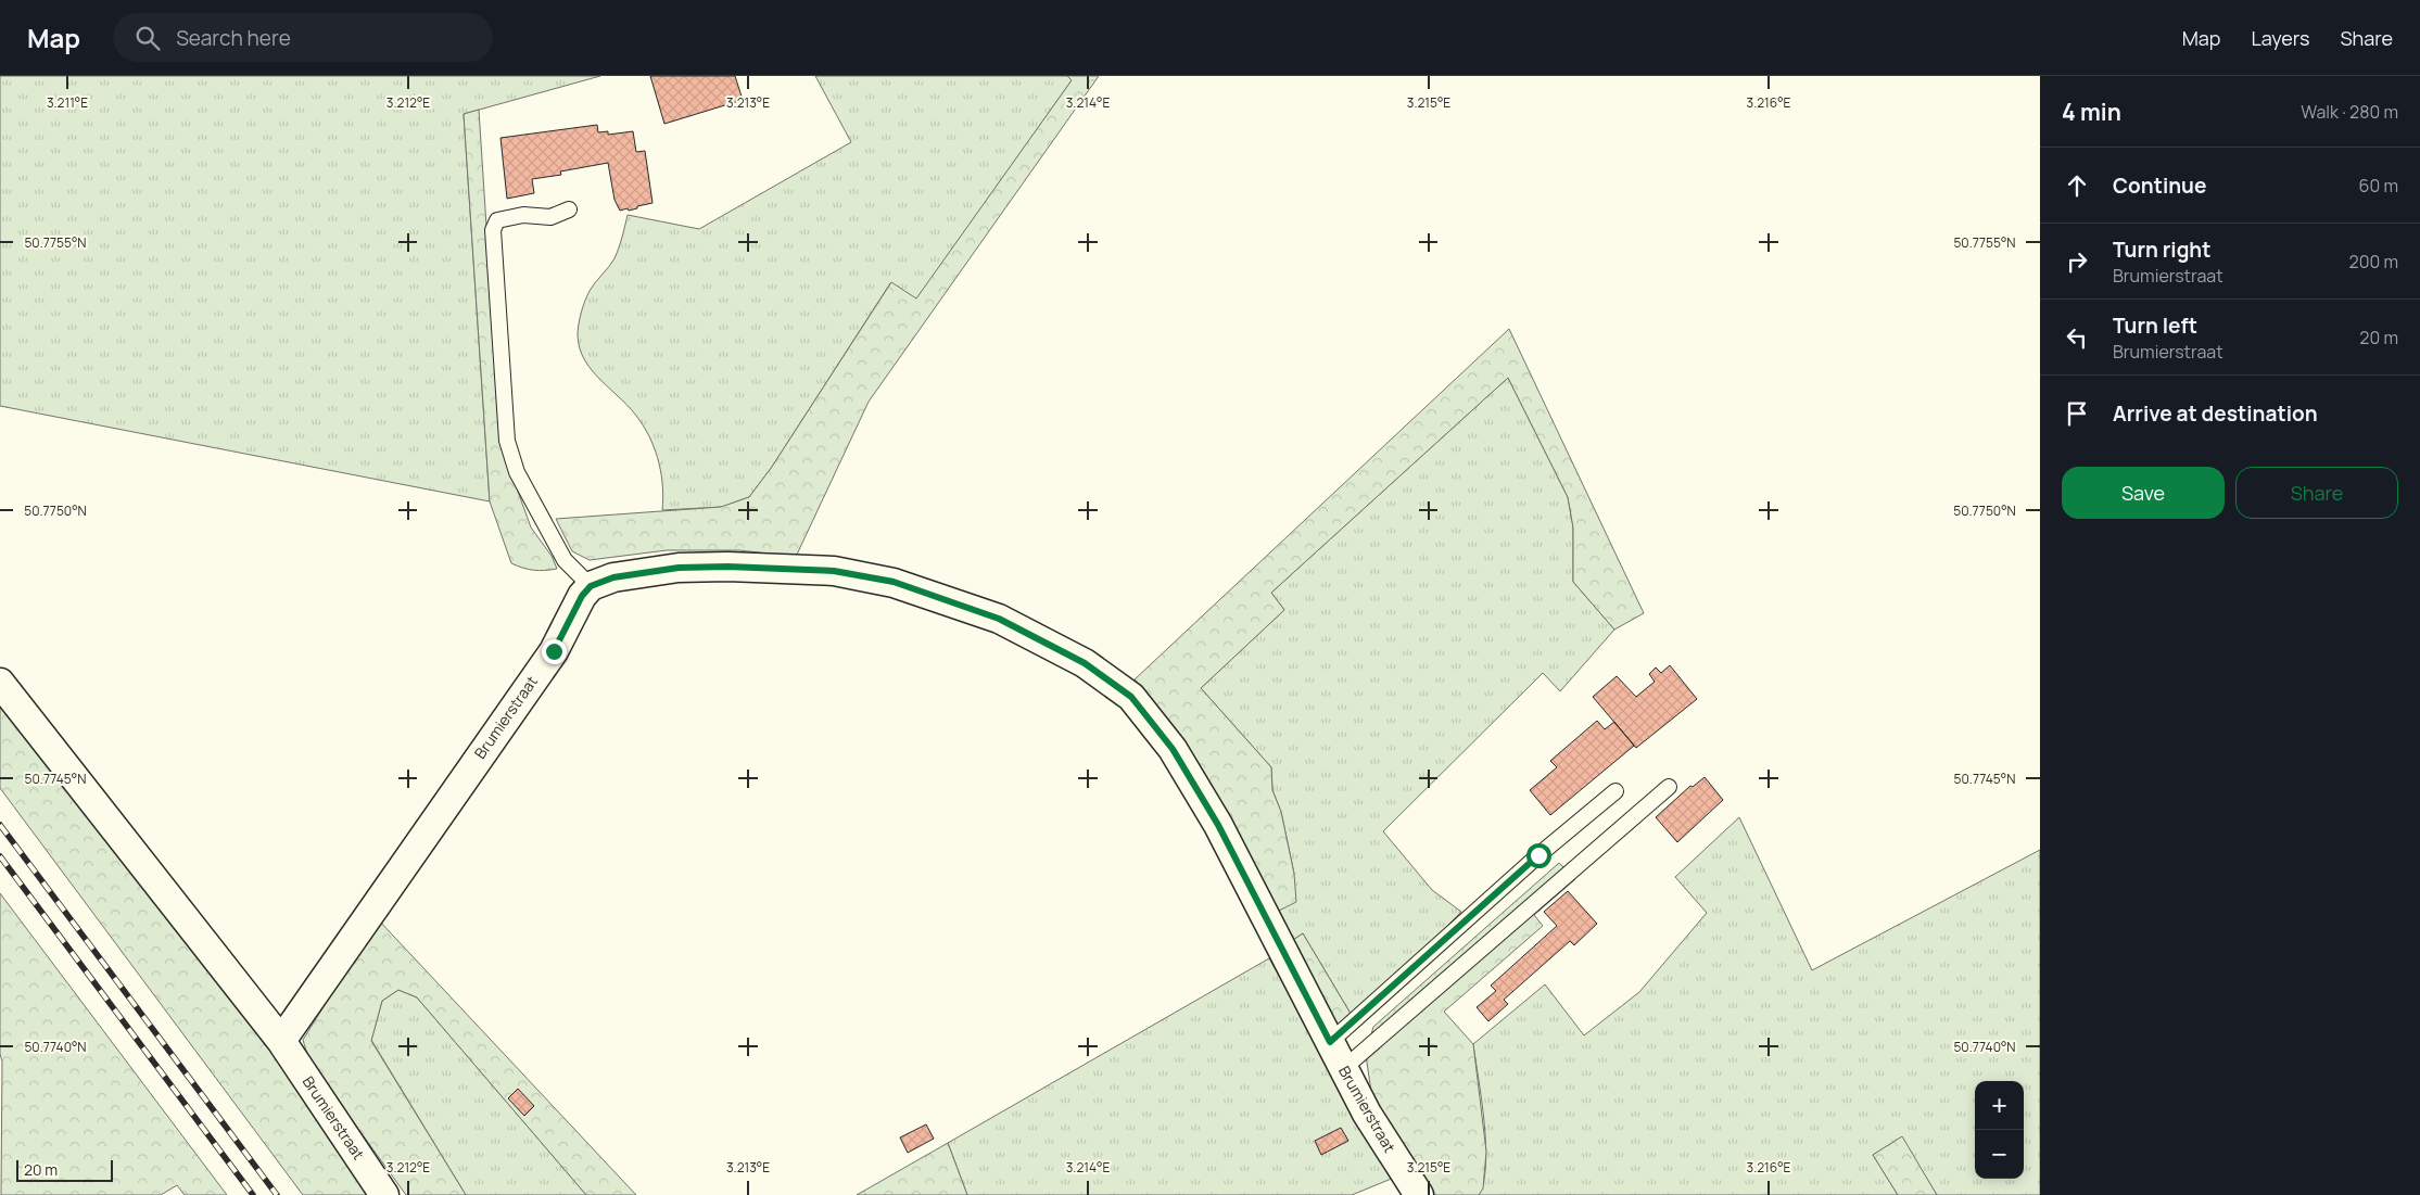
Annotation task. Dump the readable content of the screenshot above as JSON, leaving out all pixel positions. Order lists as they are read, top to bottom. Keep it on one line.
{"streets":{"street":["Brumierstraat"]},"scale_bar":"20 m","page":{"header":"Map","search":"Search here","nav":["Map","Layers","Share"],"heading":["4 min","Walk · 280 m"],"list":[["Continue","60 m"],["Turn right","Brumierstraat","200 m"],["Turn left","Brumierstraat","20 m"],"Arrive at destination"],"buttons":["Save","Share"],"map_buttons":["+","−"],"scale":"20 m"},"coordinates":["3.211°E","3.212°E","3.213°E","3.214°E","3.215°E","3.216°E","50.7755°N","50.7750°N","50.7745°N","50.7740°N"]}
